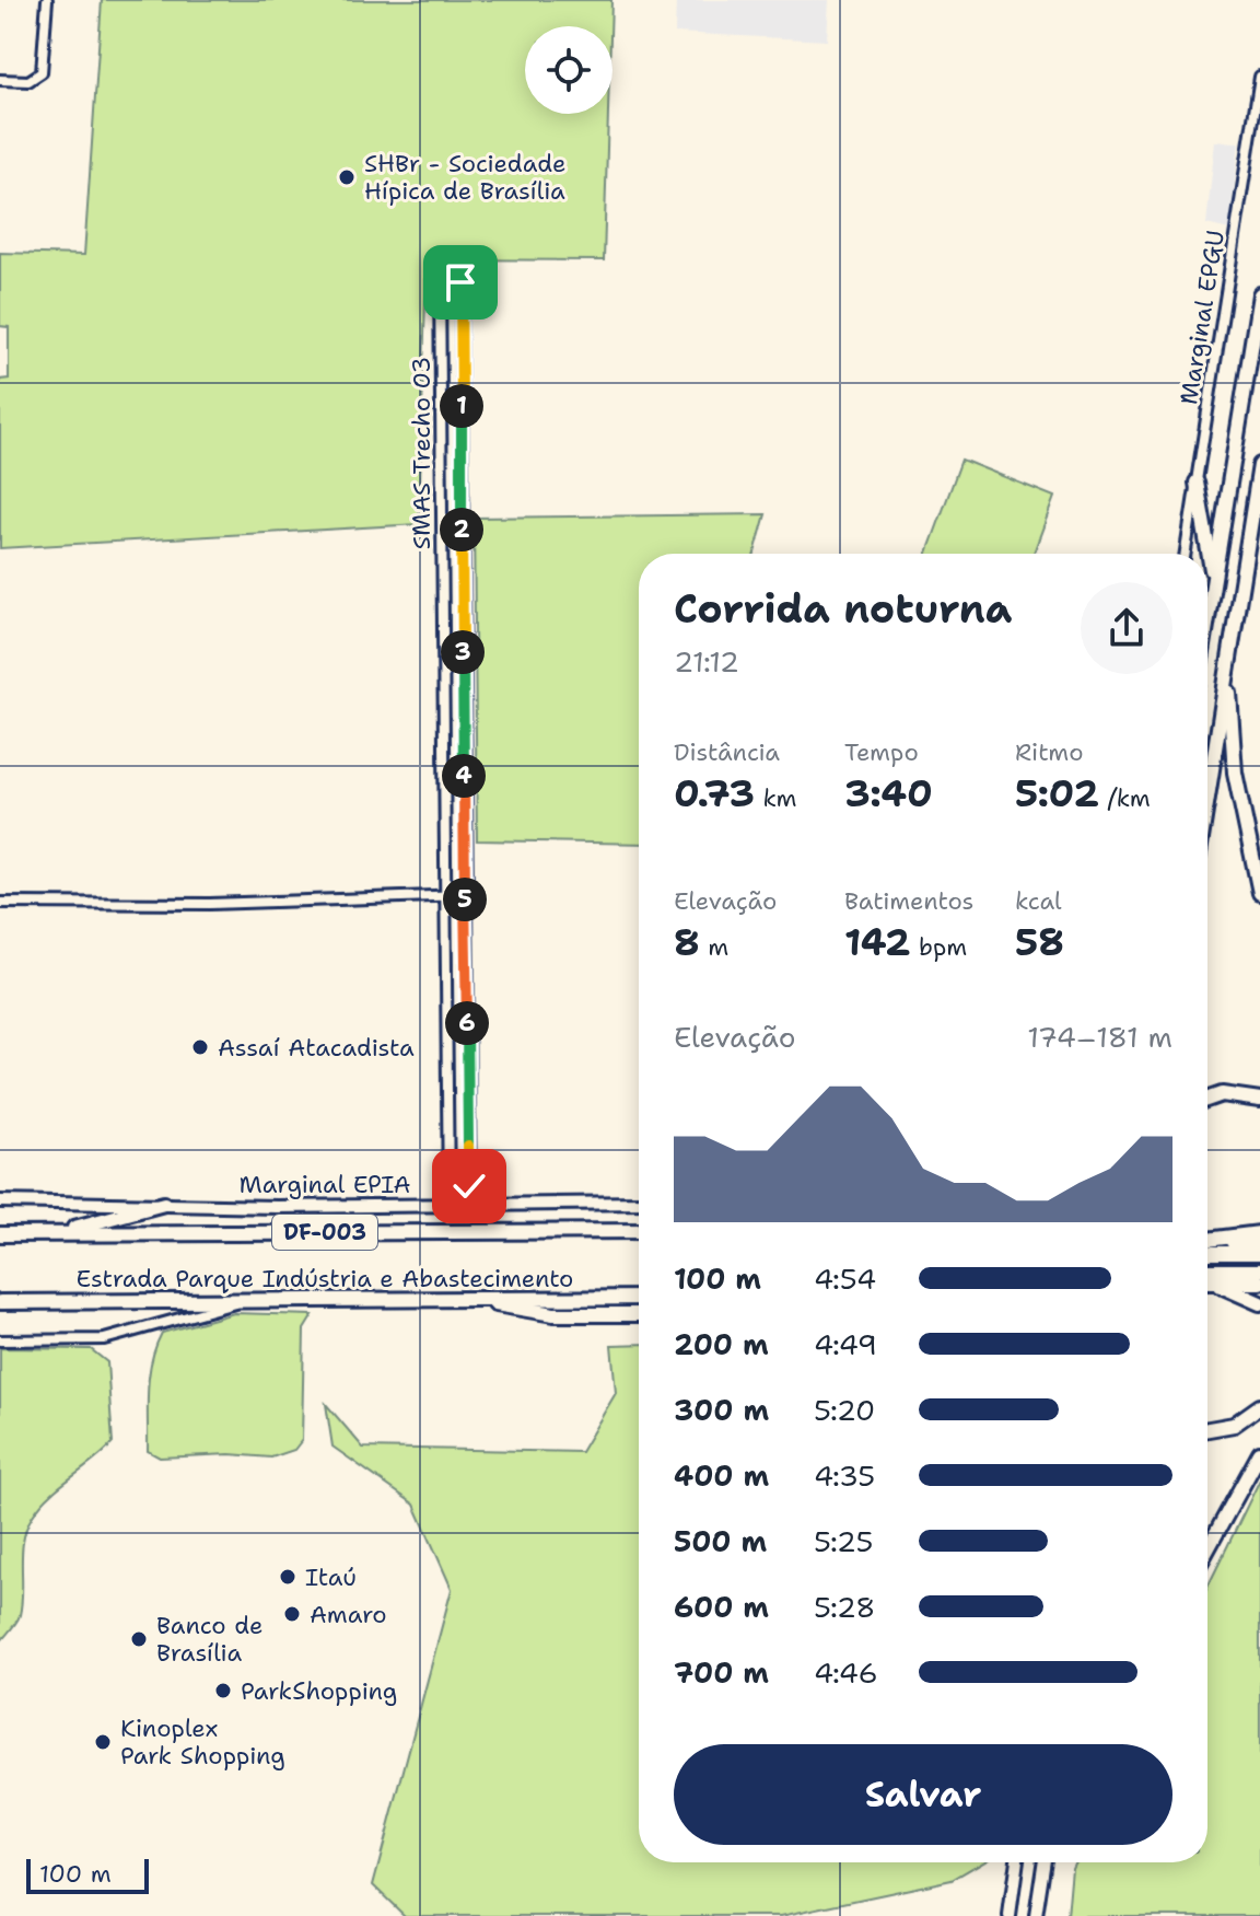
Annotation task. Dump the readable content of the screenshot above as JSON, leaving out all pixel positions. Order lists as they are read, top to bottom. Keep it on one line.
{"streets":{"highway":["DF-003","Estrada Parque Indústria e Abastecimento"],"main road":["Marginal EPIA"],"street":["Marginal EPGU","SMAS Trecho 03"]},"crossings":[["SMAS Trecho 03","Marginal EPIA"]],"places":["SHBr - Sociedade Hípica de Brasília","Assaí Atacadista","Itaú","Amaro","Banco de Brasília","ParkShopping","Kinoplex Park Shopping"],"scale_bar":"100 m","page":{"pins":["1","2","3","4","5","6"],"heading":["Corrida noturna","21:12"],"stats":[["Distância","0.73 km"],["Tempo","3:40"],["Ritmo","5:02 /km"],["Elevação","8 m"],["Batimentos","142 bpm"],["kcal","58"]],"chart":["Elevação","174–181 m"],"list":[{"name":"100 m","note":"4:54"},{"name":"200 m","note":"4:49"},{"name":"300 m","note":"5:20"},{"name":"400 m","note":"4:35"},{"name":"500 m","note":"5:25"},{"name":"600 m","note":"5:28"},{"name":"700 m","note":"4:46"}],"buttons":"Salvar","scale":"100 m"}}
